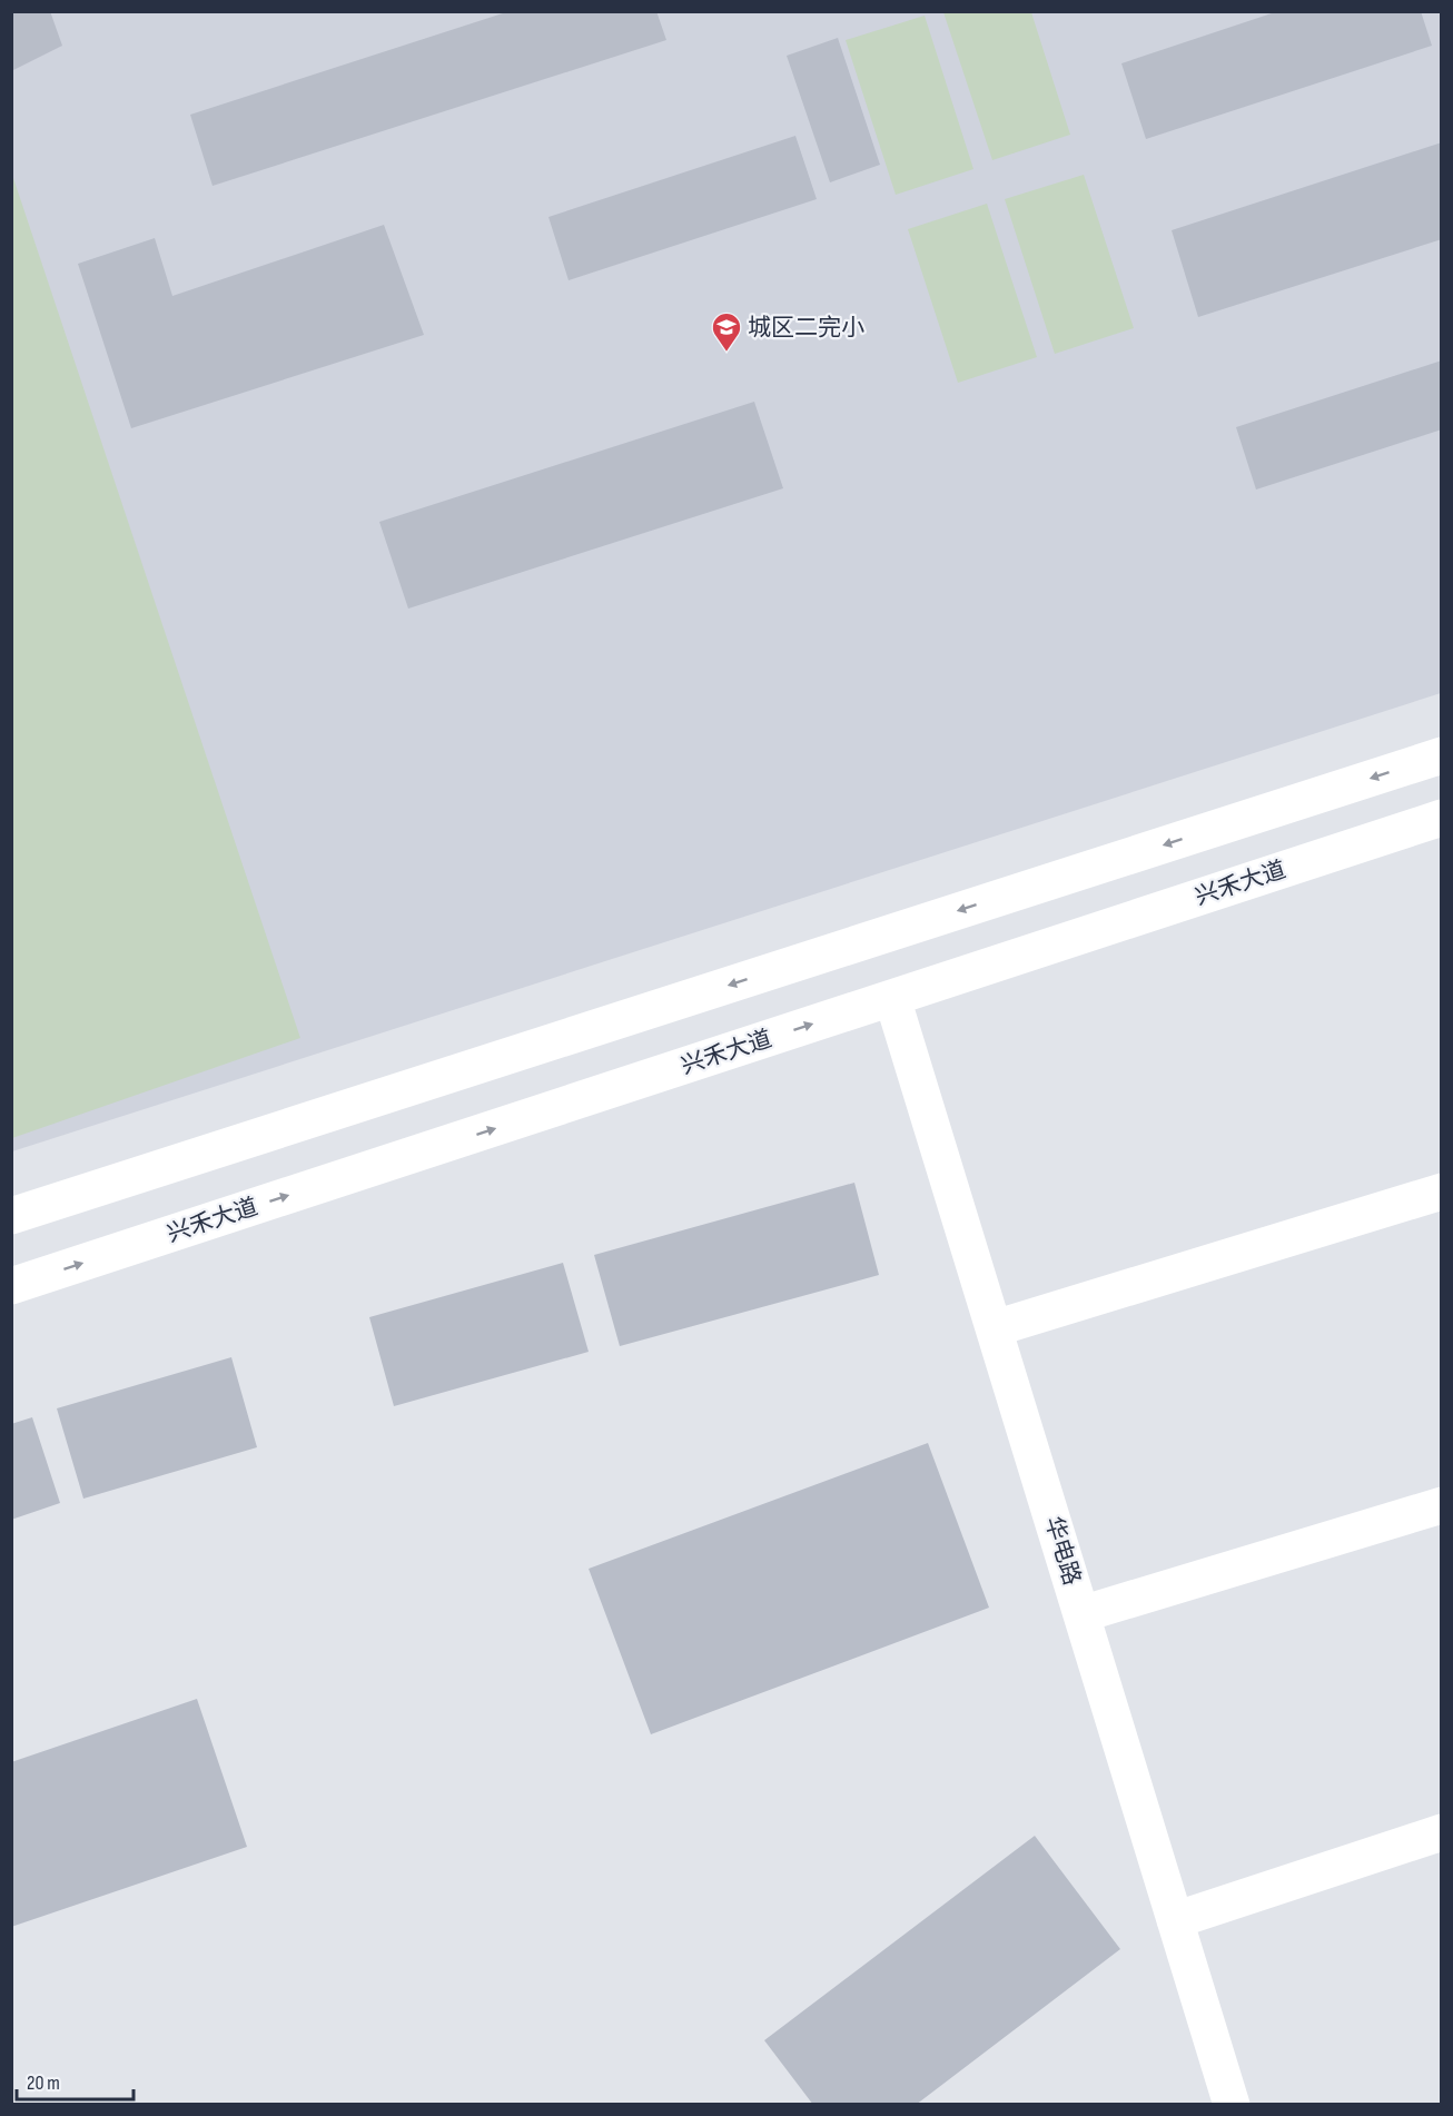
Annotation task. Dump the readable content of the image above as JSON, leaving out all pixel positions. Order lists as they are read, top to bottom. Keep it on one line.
{"streets":{"main road":["兴禾大道","华电路"]},"crossings":[["兴禾大道","华电路"]],"places":{"school or university":["城区二完小"]},"scale_bar":"20 m"}
